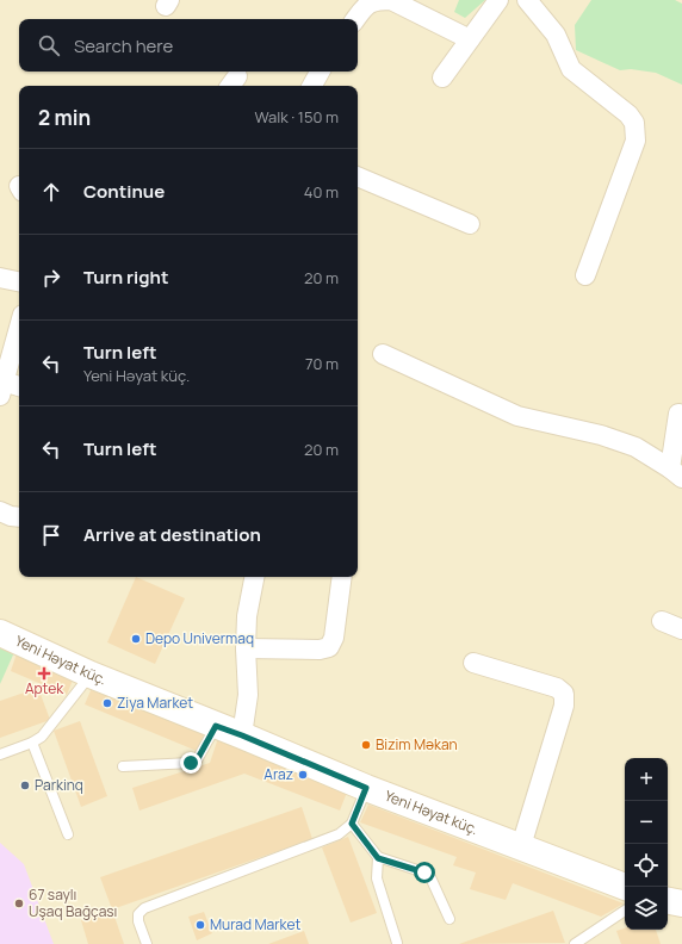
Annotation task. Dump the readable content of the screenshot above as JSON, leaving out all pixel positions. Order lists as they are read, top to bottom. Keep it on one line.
{"streets":{"street":["Yeni Həyat küç."]},"places":{"other":["Depo Univermaq","Ziya Market","Bizim Məkan","Araz","Parkinq","67 saylı Uşaq Bağçası","Murad Market"],"health":["Aptek"]},"page":{"search":"Search here","heading":["2 min","Walk · 150 m"],"list":[["Continue","40 m"],["Turn right","20 m"],["Turn left","Yeni Həyat küç.","70 m"],["Turn left","20 m"],"Arrive at destination"],"map_buttons":["+","−"]}}
